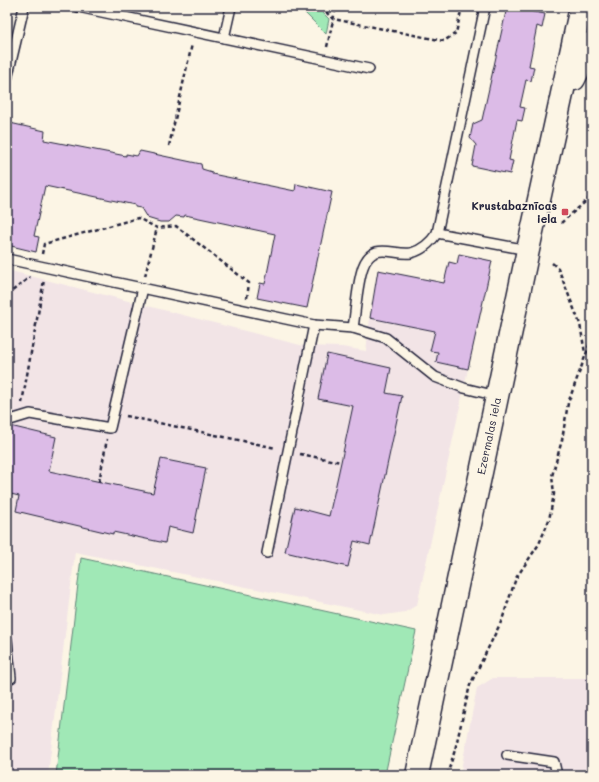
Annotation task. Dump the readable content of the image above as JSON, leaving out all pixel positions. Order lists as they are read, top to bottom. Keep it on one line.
{"streets":{"street":["Ezermalas iela"]},"places":{"transit":["Krustabaznīcas iela"]}}
